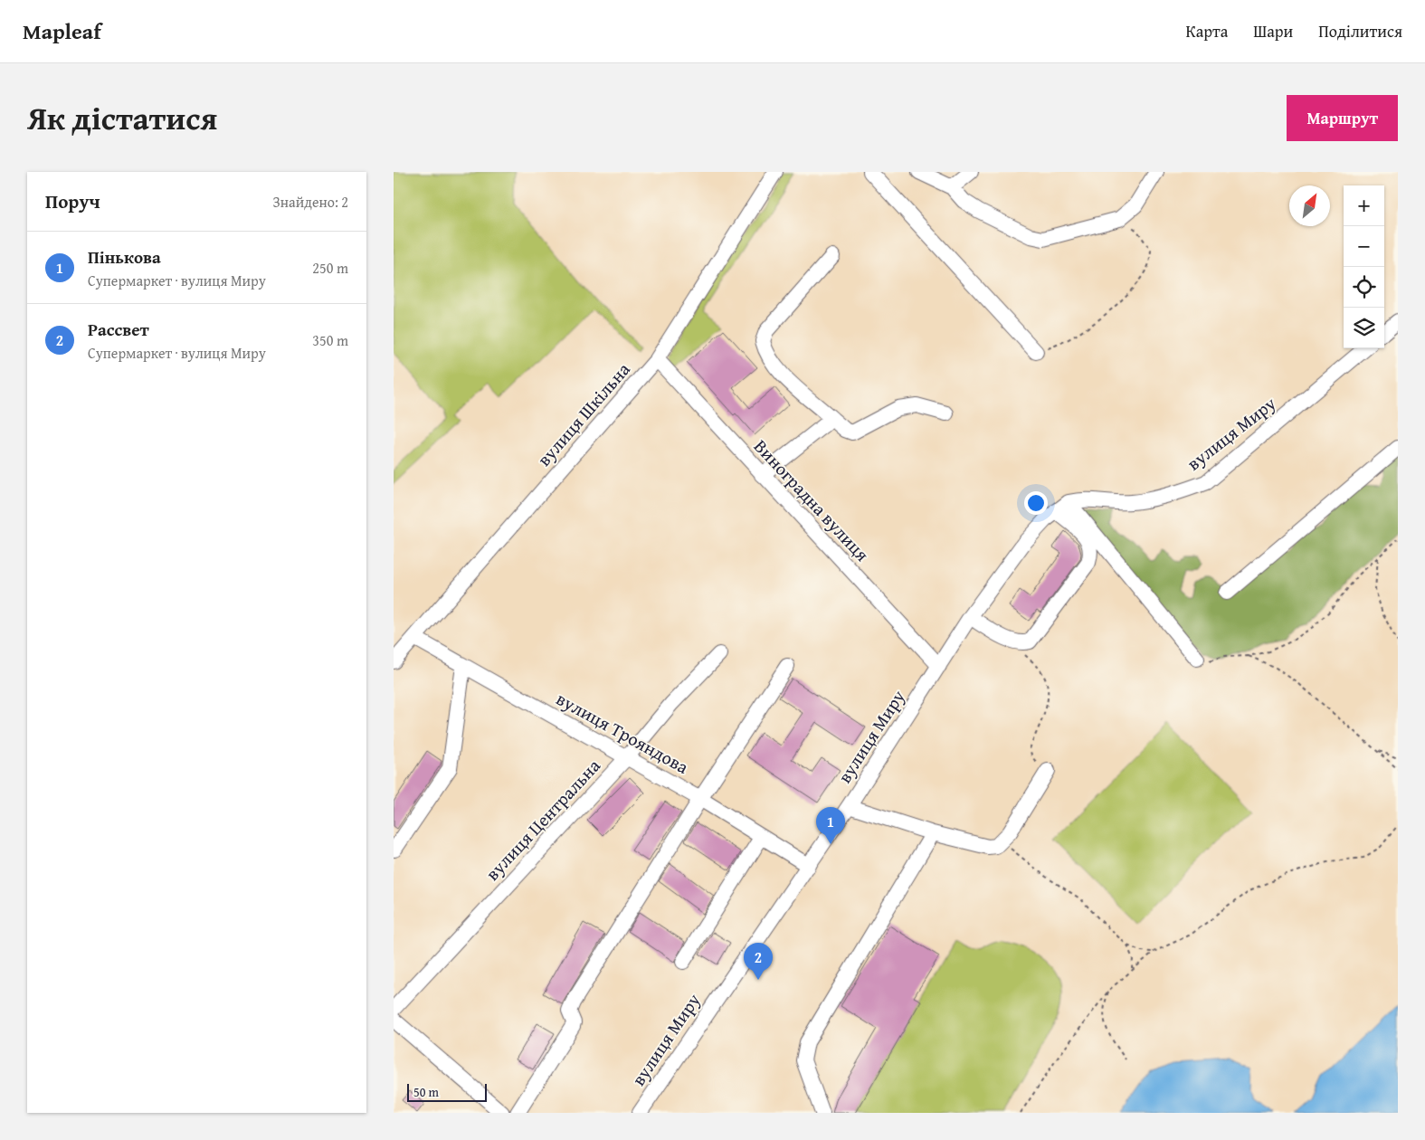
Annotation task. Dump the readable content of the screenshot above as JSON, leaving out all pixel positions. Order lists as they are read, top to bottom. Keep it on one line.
{"streets":{"street":["вулиця Шкільна","вулиця Миру","Виноградна вулиця","вулиця Трояндова","вулиця Центральна"]},"crossings":[["вулиця Шкільна","Виноградна вулиця"],["вулиця Шкільна","вулиця Трояндова"],["вулиця Миру","Виноградна вулиця"],["вулиця Миру","вулиця Трояндова"],["вулиця Трояндова","вулиця Центральна"]],"scale_bar":"50 m","north":"top right","page":{"header":"Mapleaf","nav":["Карта","Шари","Поділитися"],"title":"Як дістатися","buttons":"Маршрут","heading":["Поруч","Знайдено: 2"],"map_buttons":["+","−"],"list":[{"mark":"1","name":"Пінькова","note":"Супермаркет · вулиця Миру","value":"250 m"},{"mark":"2","name":"Рассвет","note":"Супермаркет · вулиця Миру","value":"350 m"}],"pins":["1","2"],"scale":"50 m"}}
